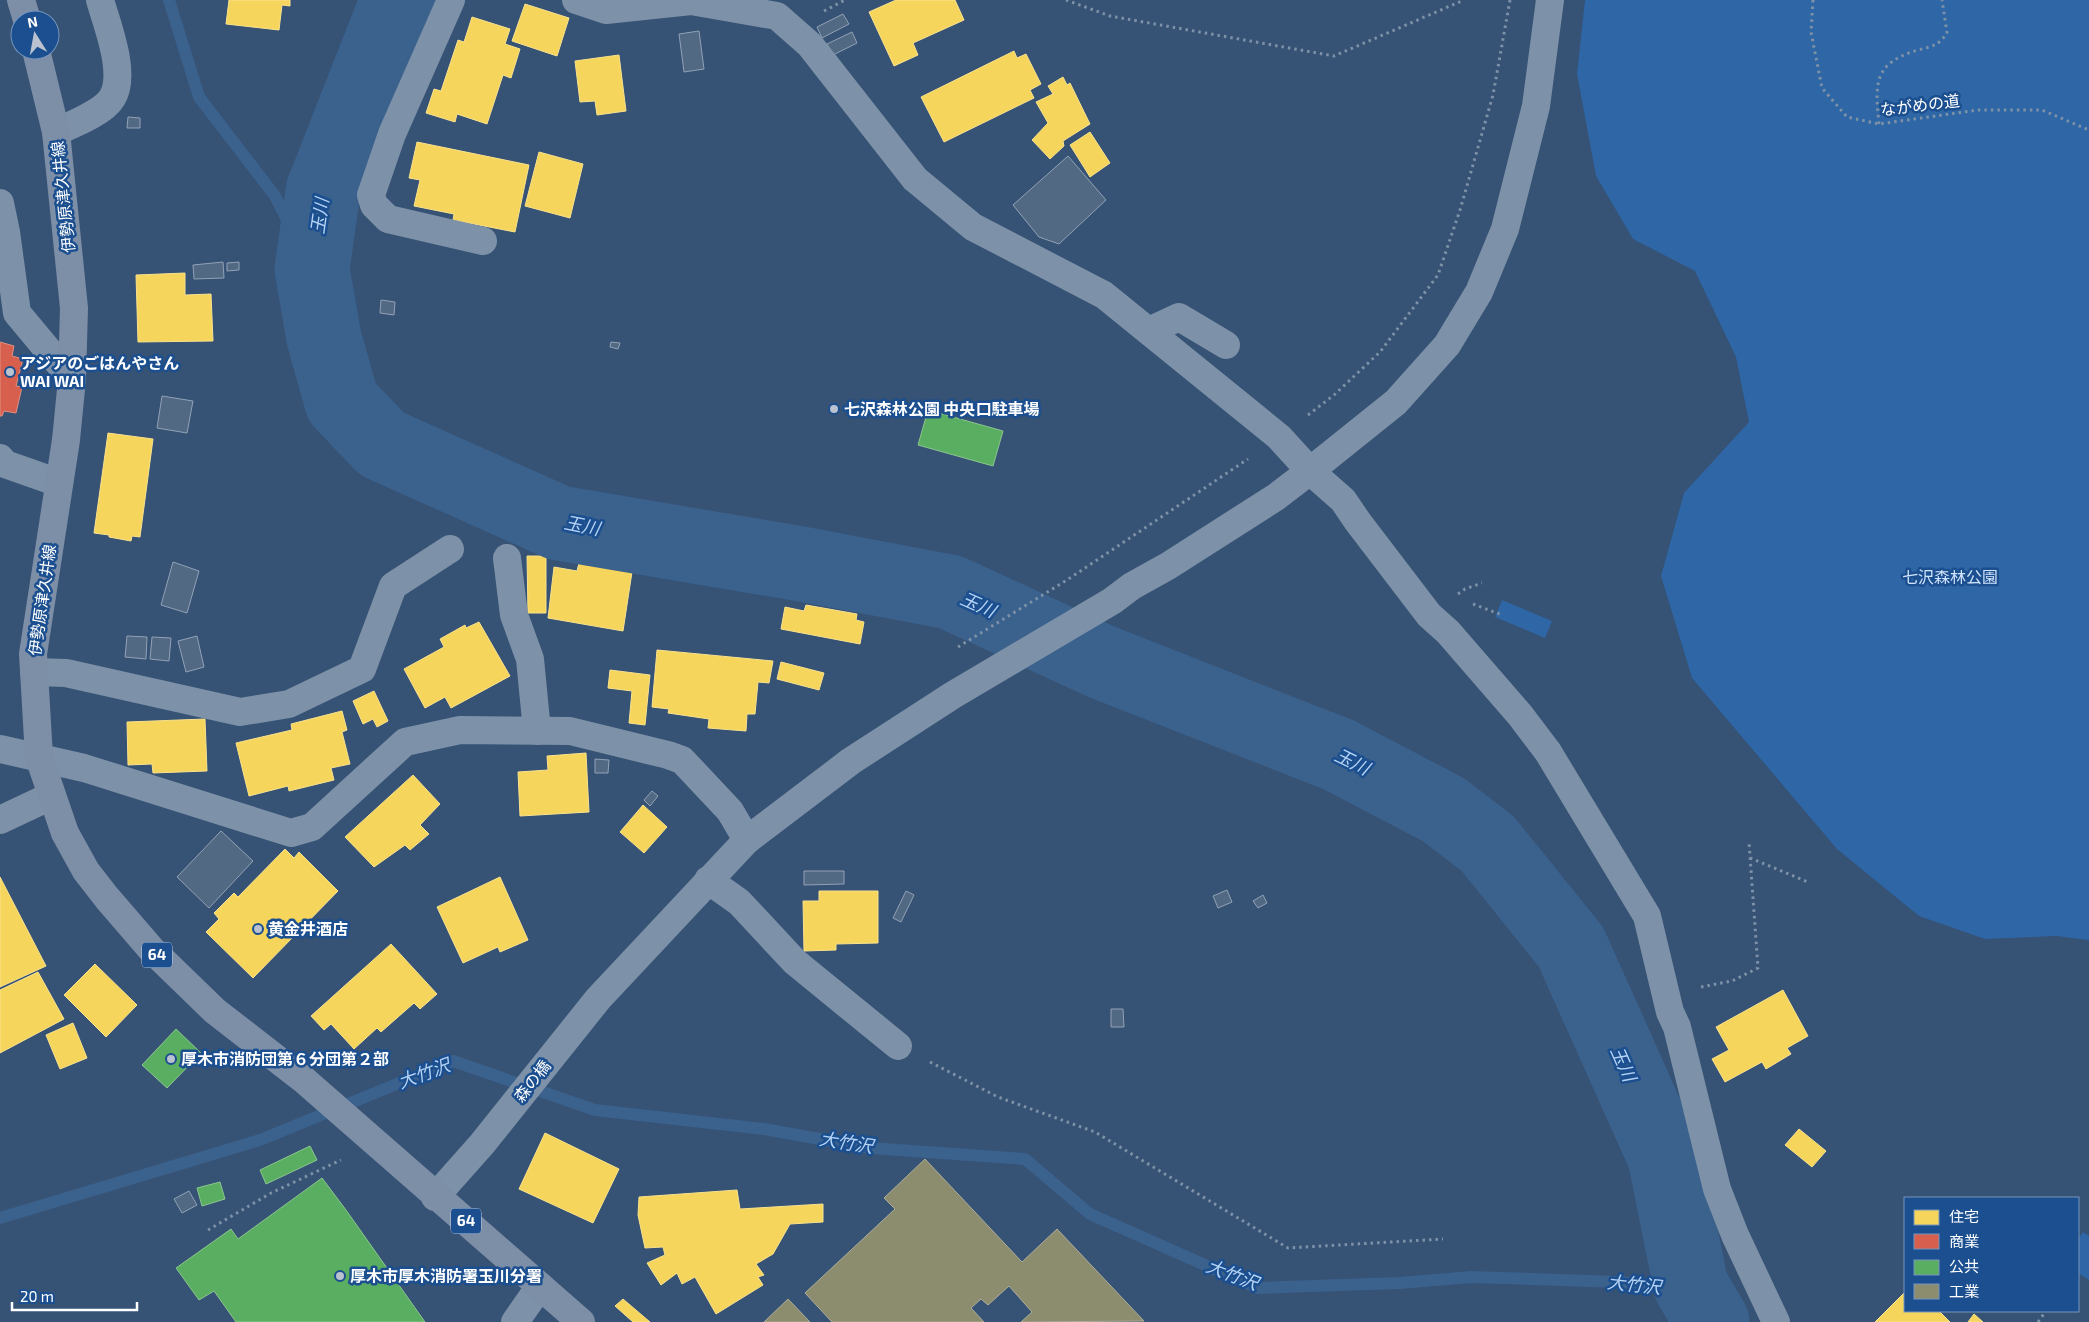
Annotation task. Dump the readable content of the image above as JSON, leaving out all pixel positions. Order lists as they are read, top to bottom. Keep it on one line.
{"streets":{"main road":["伊勢原津久井線","64"],"street":["森の橋"],"path":["ながめの道"]},"crossings":[["伊勢原津久井線","64"],["伊勢原津久井線","森の橋"],["64","森の橋"]],"water":["玉川","大竹沢"],"parks":["七沢森林公園"],"places":["アジアのごはんやさん WAI WAI","七沢森林公園 中央口駐車場","黄金井酒店","厚木市消防団第６分団第２部","厚木市厚木消防署玉川分署"],"legend":["住宅","商業","公共","工業"],"scale_bar":"20 m","north":"top"}
